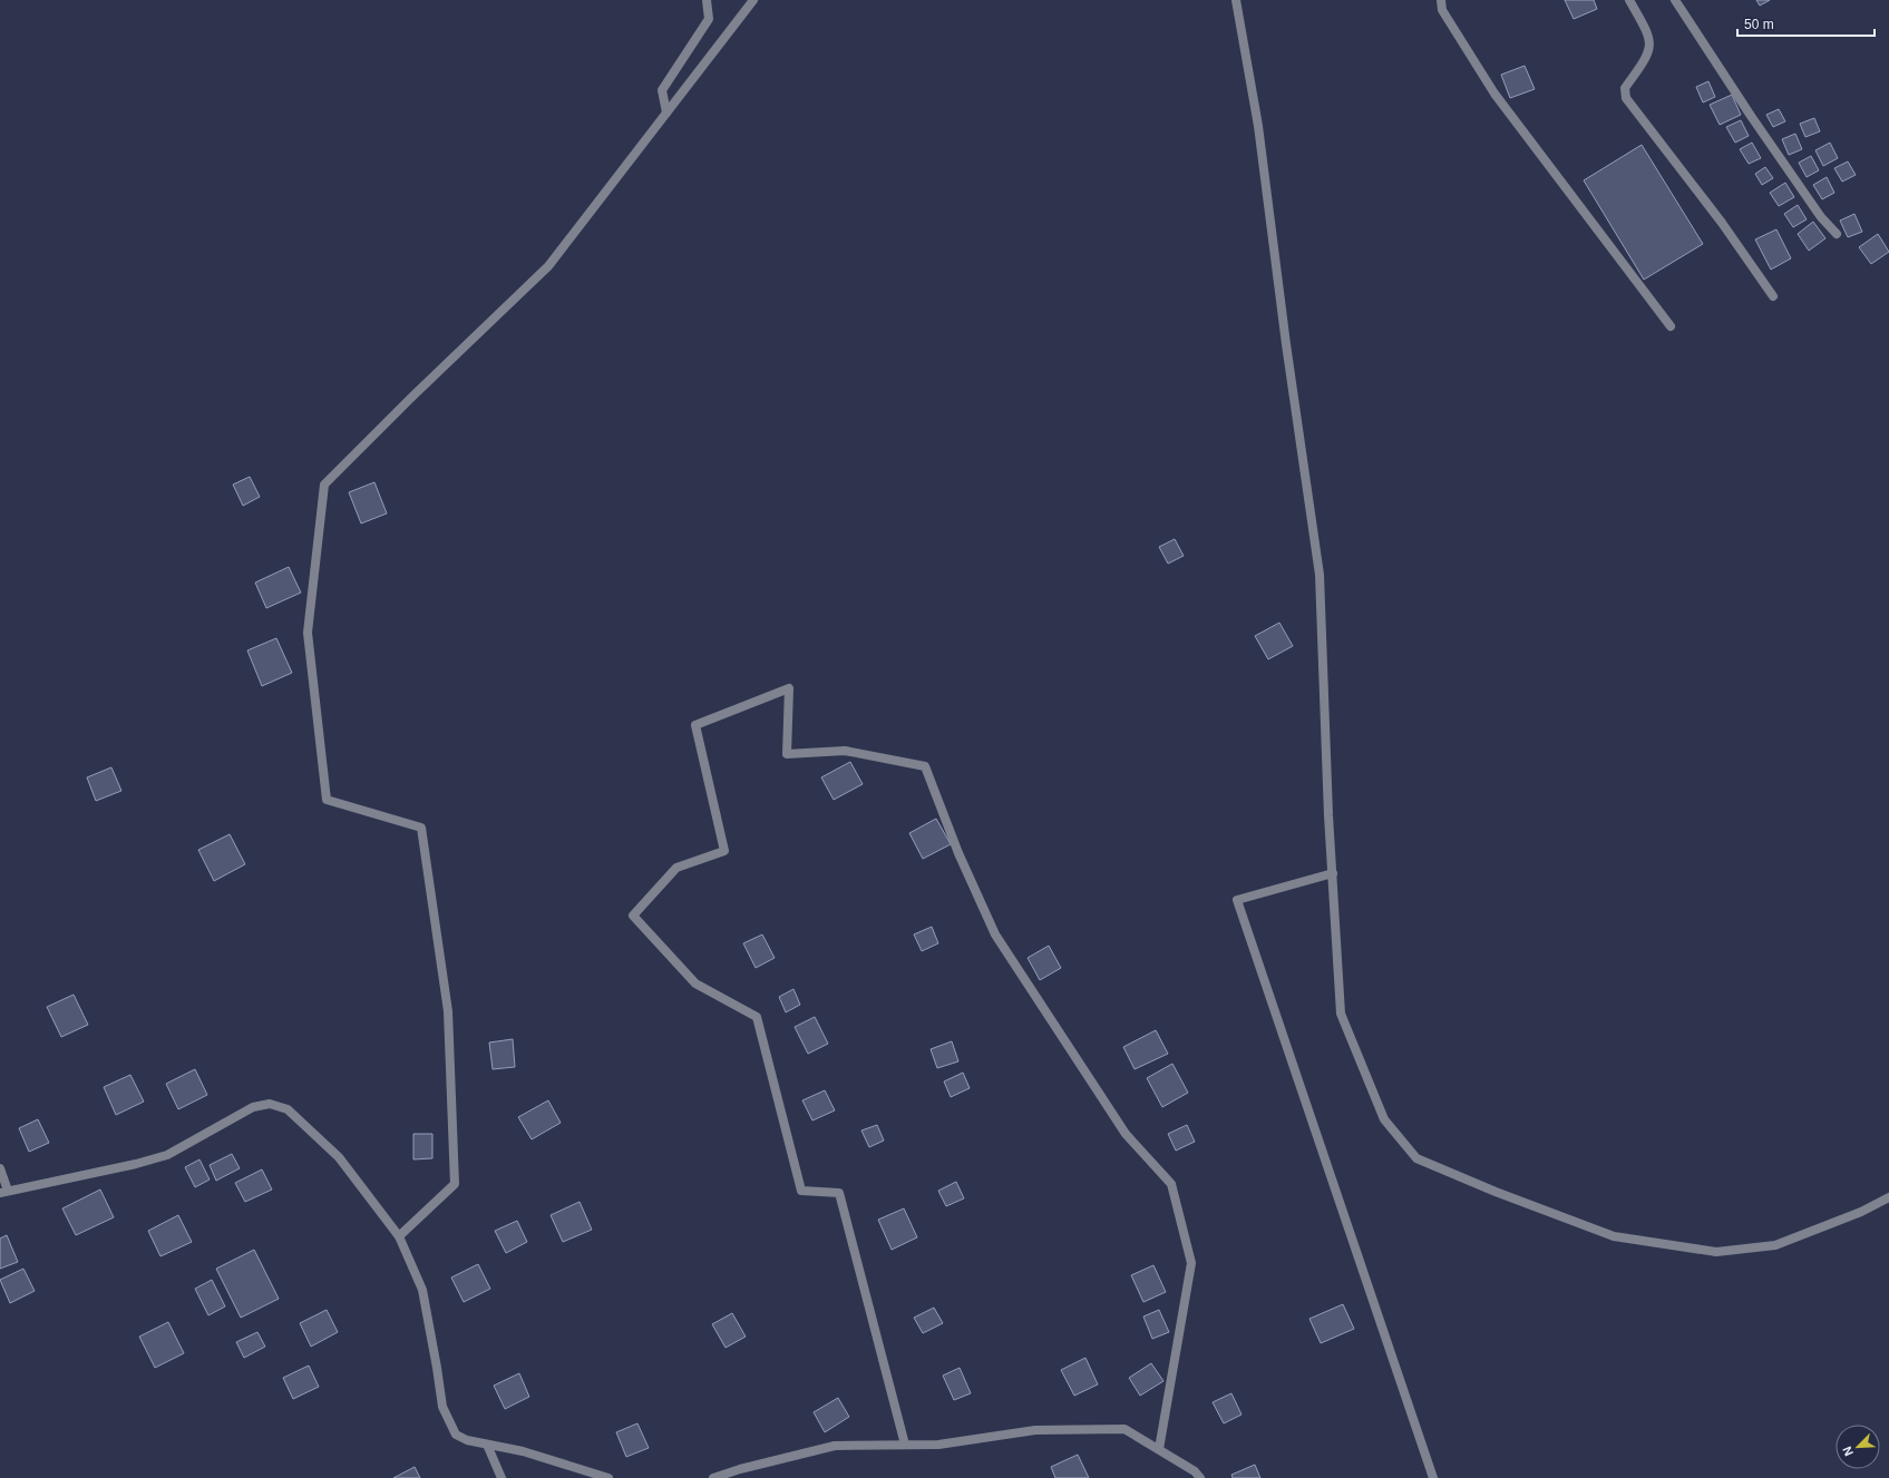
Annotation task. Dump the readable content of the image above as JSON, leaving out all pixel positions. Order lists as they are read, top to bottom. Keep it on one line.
{"scale_bar":"50 m","north":"bottom left"}
